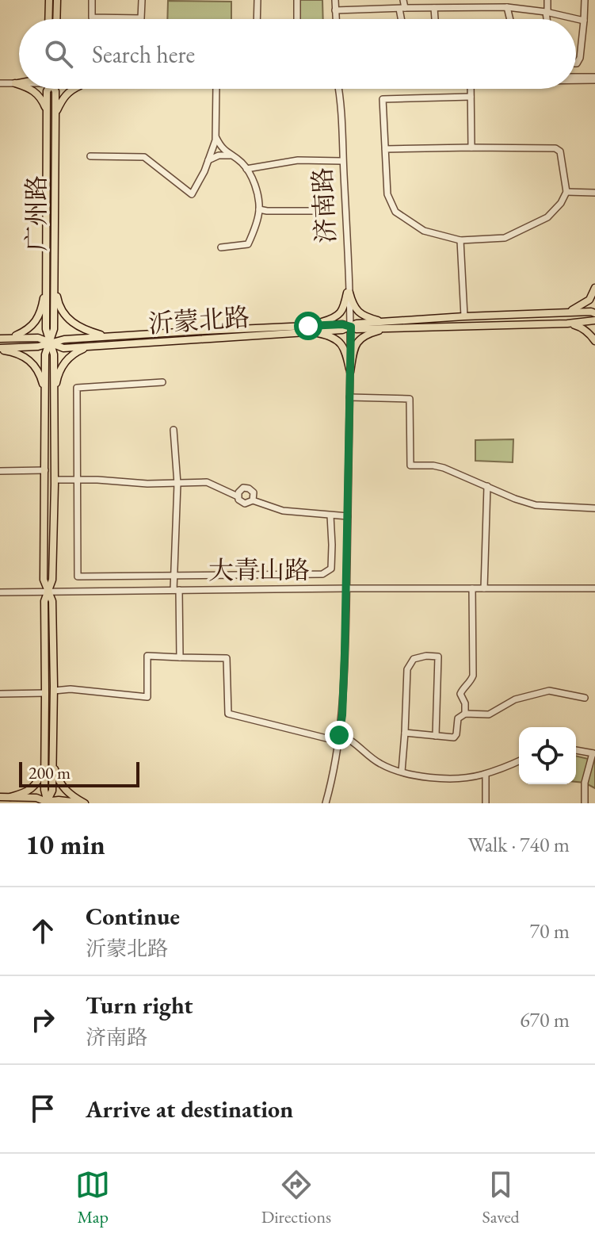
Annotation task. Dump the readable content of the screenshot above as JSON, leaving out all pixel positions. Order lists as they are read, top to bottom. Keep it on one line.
{"streets":{"main road":["广州路","沂蒙北路"],"street":["济南路","大青山路"]},"crossings":[["济南路","沂蒙北路"],["济南路","大青山路"],["广州路","沂蒙北路"],["广州路","大青山路"]],"scale_bar":"200 m","page":{"search":"Search here","scale":"200 m","heading":["10 min","Walk · 740 m"],"list":[["Continue","沂蒙北路","70 m"],["Turn right","济南路","670 m"],"Arrive at destination"],"nav":["Map","Directions","Saved"]}}
